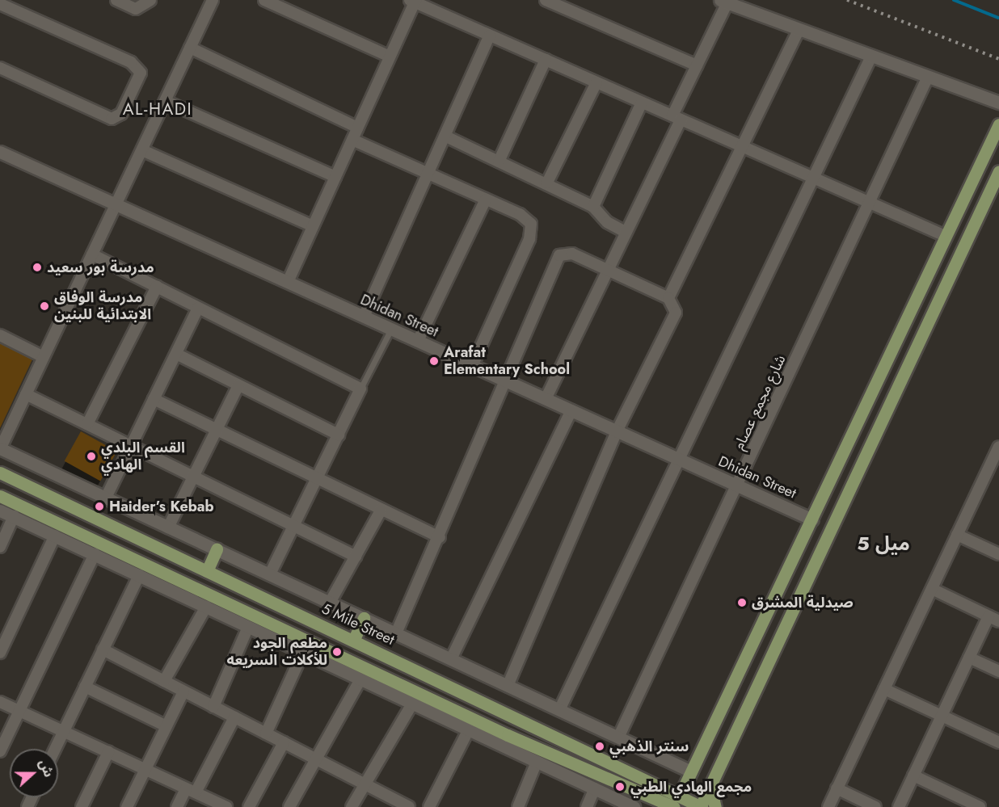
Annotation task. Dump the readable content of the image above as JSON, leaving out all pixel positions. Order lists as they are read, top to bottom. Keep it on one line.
{"streets":{"main road":["5 Mile Street"],"street":["Dhidan Street","شارع مجمع عصام"]},"crossings":[["Dhidan Street","شارع مجمع عصام"]],"districts":["AL-HADI","5 ميل"],"places":["مدرسة بور سعيد","مدرسة الوفاق الابتدائية للبنين","Arafat Elementary School","القسم البلدي الهادي","Haider’s Kebab","صيدلية المشرق","مطعم الجود للأكلات السريعه","سنتر الذهبي","مجمع الهادي الطبي"],"north":"right"}
